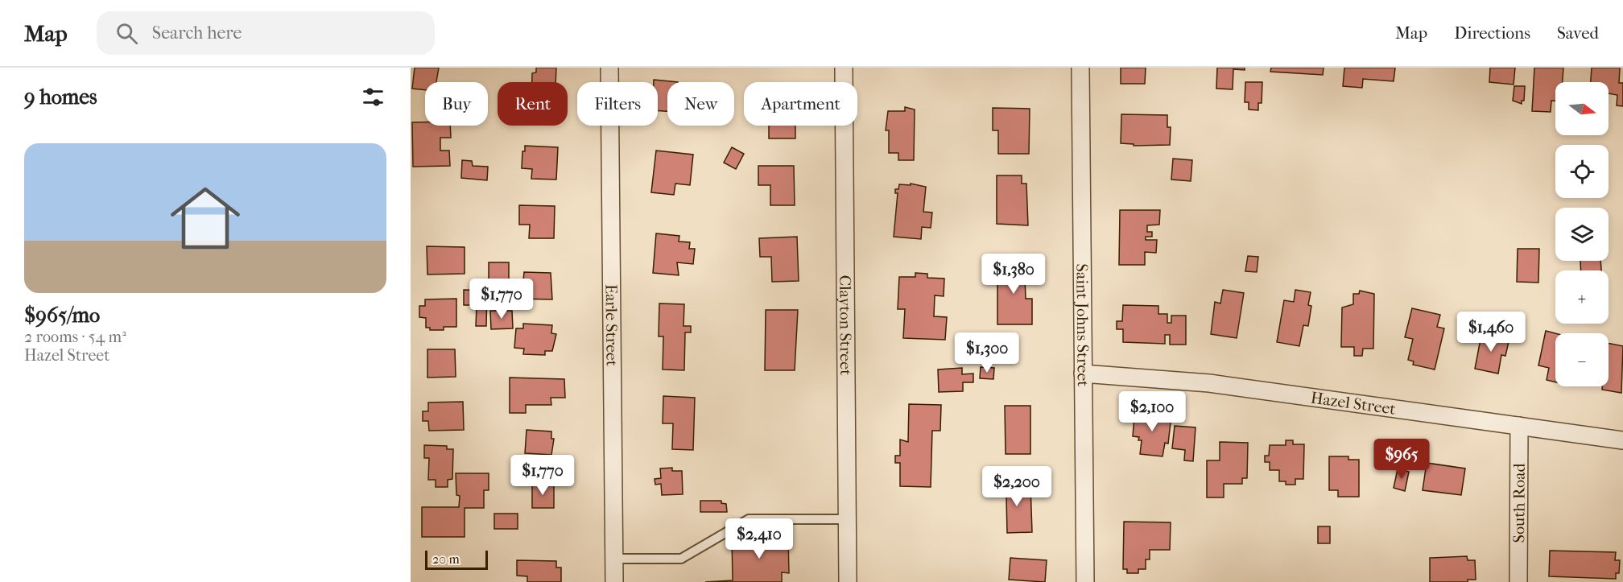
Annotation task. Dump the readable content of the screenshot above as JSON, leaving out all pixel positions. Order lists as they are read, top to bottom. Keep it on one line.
{"streets":{"street":["Earle Street","Clayton Street","Saint Johns Street","Hazel Street","South Road"]},"crossings":[["Saint Johns Street","Hazel Street"],["Hazel Street","South Road"]],"scale_bar":"20 m","north":"right","page":{"header":"Map","search":"Search here","nav":["Map","Directions","Saved"],"heading":"9 homes","map_buttons":["+","−"],"chip":["Buy","Rent","Filters","New","Apartment"],"list":[{"name":"$965/mo","note":"2 rooms · 54 m² · Hazel Street"}],"price":["$1,380","$1,770","$1,460","$1,300","$2,100","$965","$1,770","$2,200","$2,410"],"scale":"20 m"}}
